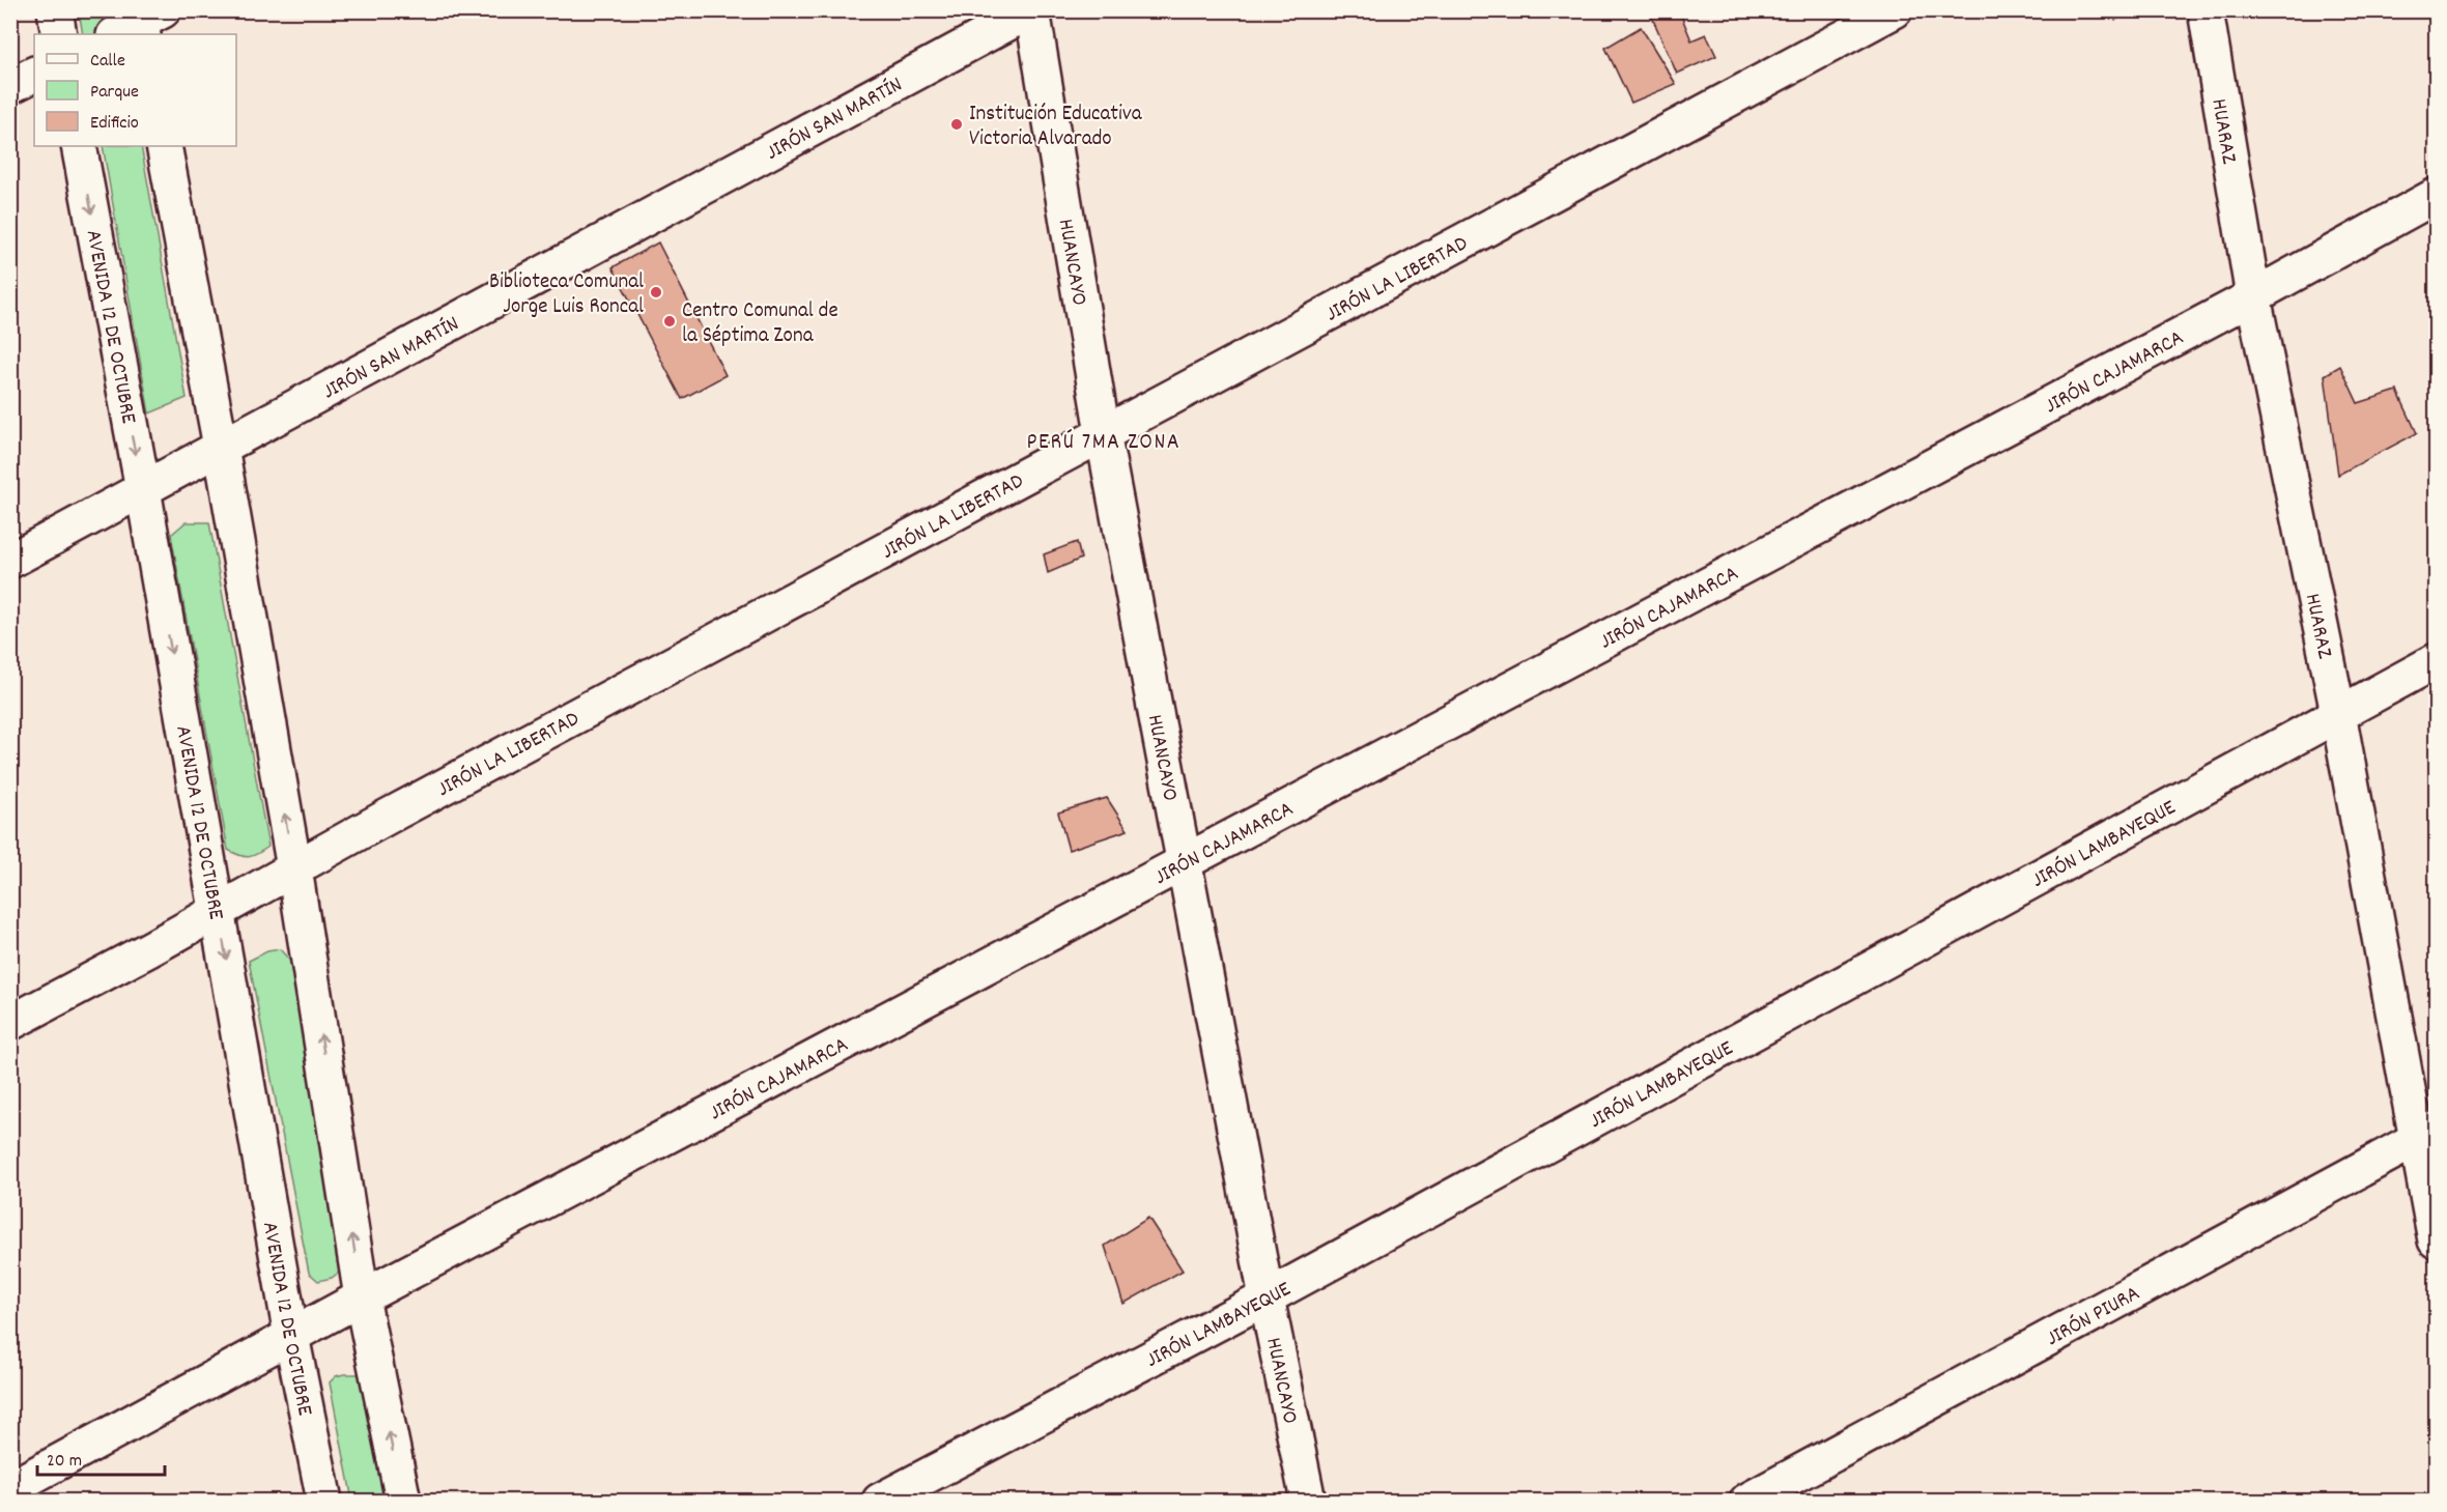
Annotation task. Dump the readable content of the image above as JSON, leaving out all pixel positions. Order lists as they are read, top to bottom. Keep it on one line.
{"streets":{"street":["JIRÓN SAN MARTÍN","HUARAZ","HUANCAYO","JIRÓN LA LIBERTAD","AVENIDA 12 DE OCTUBRE","JIRÓN CAJAMARCA","JIRÓN LAMBAYEQUE","JIRÓN PIURA"]},"crossings":[["JIRÓN SAN MARTÍN","HUANCAYO"],["JIRÓN SAN MARTÍN","AVENIDA 12 DE OCTUBRE"],["HUARAZ","JIRÓN CAJAMARCA"],["HUARAZ","JIRÓN LAMBAYEQUE"],["HUARAZ","JIRÓN PIURA"],["HUANCAYO","JIRÓN LA LIBERTAD"],["HUANCAYO","JIRÓN CAJAMARCA"],["HUANCAYO","JIRÓN LAMBAYEQUE"],["JIRÓN LA LIBERTAD","AVENIDA 12 DE OCTUBRE"],["AVENIDA 12 DE OCTUBRE","JIRÓN CAJAMARCA"]],"districts":["PERÚ 7MA ZONA"],"places":["Institución Educativa Victoria Alvarado","Biblioteca Comunal Jorge Luis Roncal","Centro Comunal de la Séptima Zona"],"legend":["Calle","Parque","Edificio"],"scale_bar":"20 m"}
